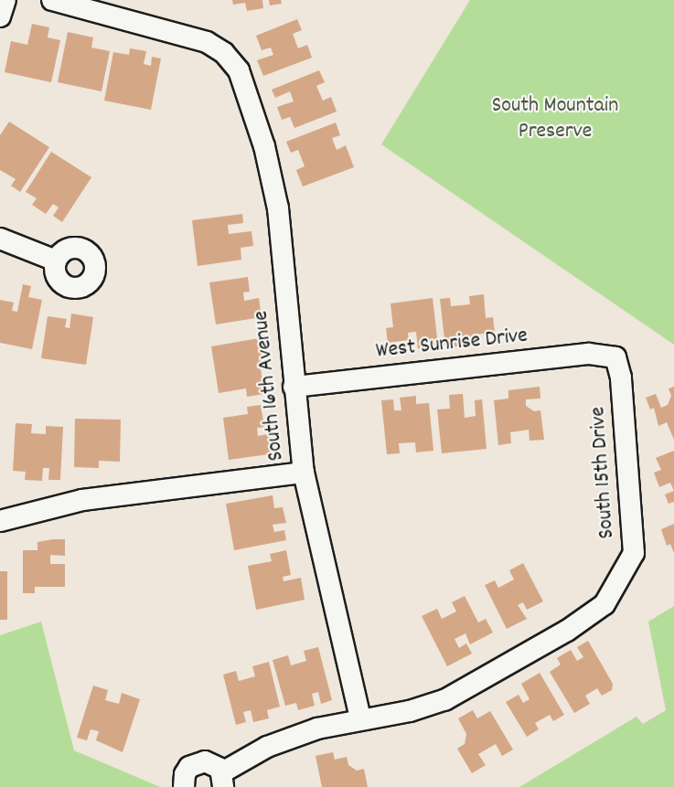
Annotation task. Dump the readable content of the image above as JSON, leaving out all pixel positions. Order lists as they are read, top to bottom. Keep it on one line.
{"streets":{"street":["West Sunrise Drive","South 16th Avenue","South 15th Drive"]},"crossings":[["West Sunrise Drive","South 16th Avenue"],["West Sunrise Drive","South 15th Drive"],["South 16th Avenue","South 15th Drive"]],"parks":["South Mountain Preserve"]}
